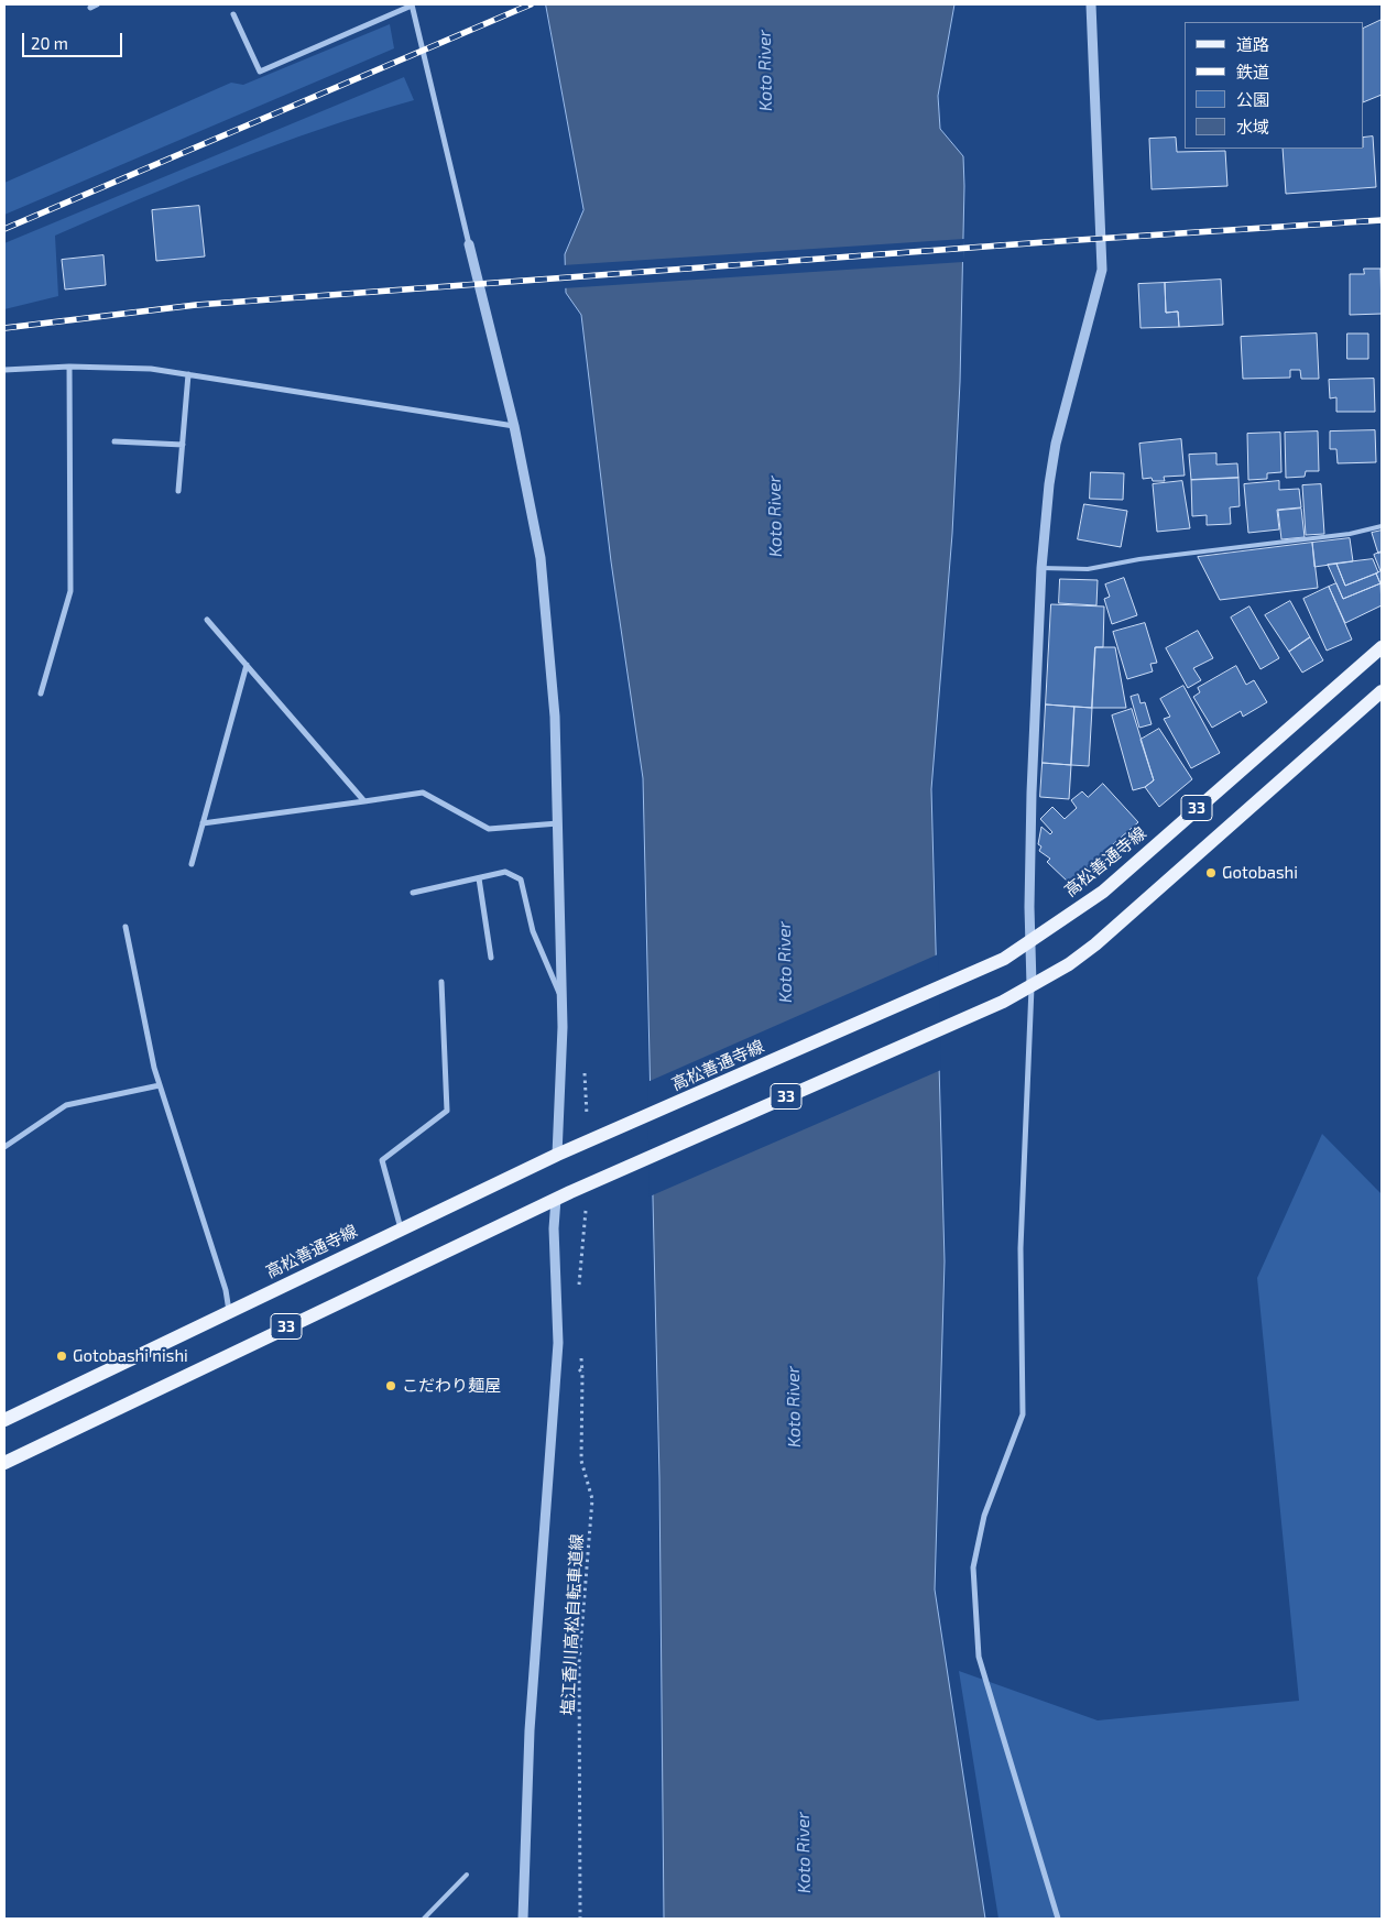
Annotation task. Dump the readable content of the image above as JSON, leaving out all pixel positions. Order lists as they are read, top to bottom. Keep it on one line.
{"streets":{"main road":["33","高松善通寺線"],"path":["塩江香川高松自転車道線"]},"water":["Koto River"],"places":["Gotobashi","Gotobashi nishi","こだわり麺屋"],"legend":["道路","鉄道","公園","水域"],"scale_bar":"20 m"}
